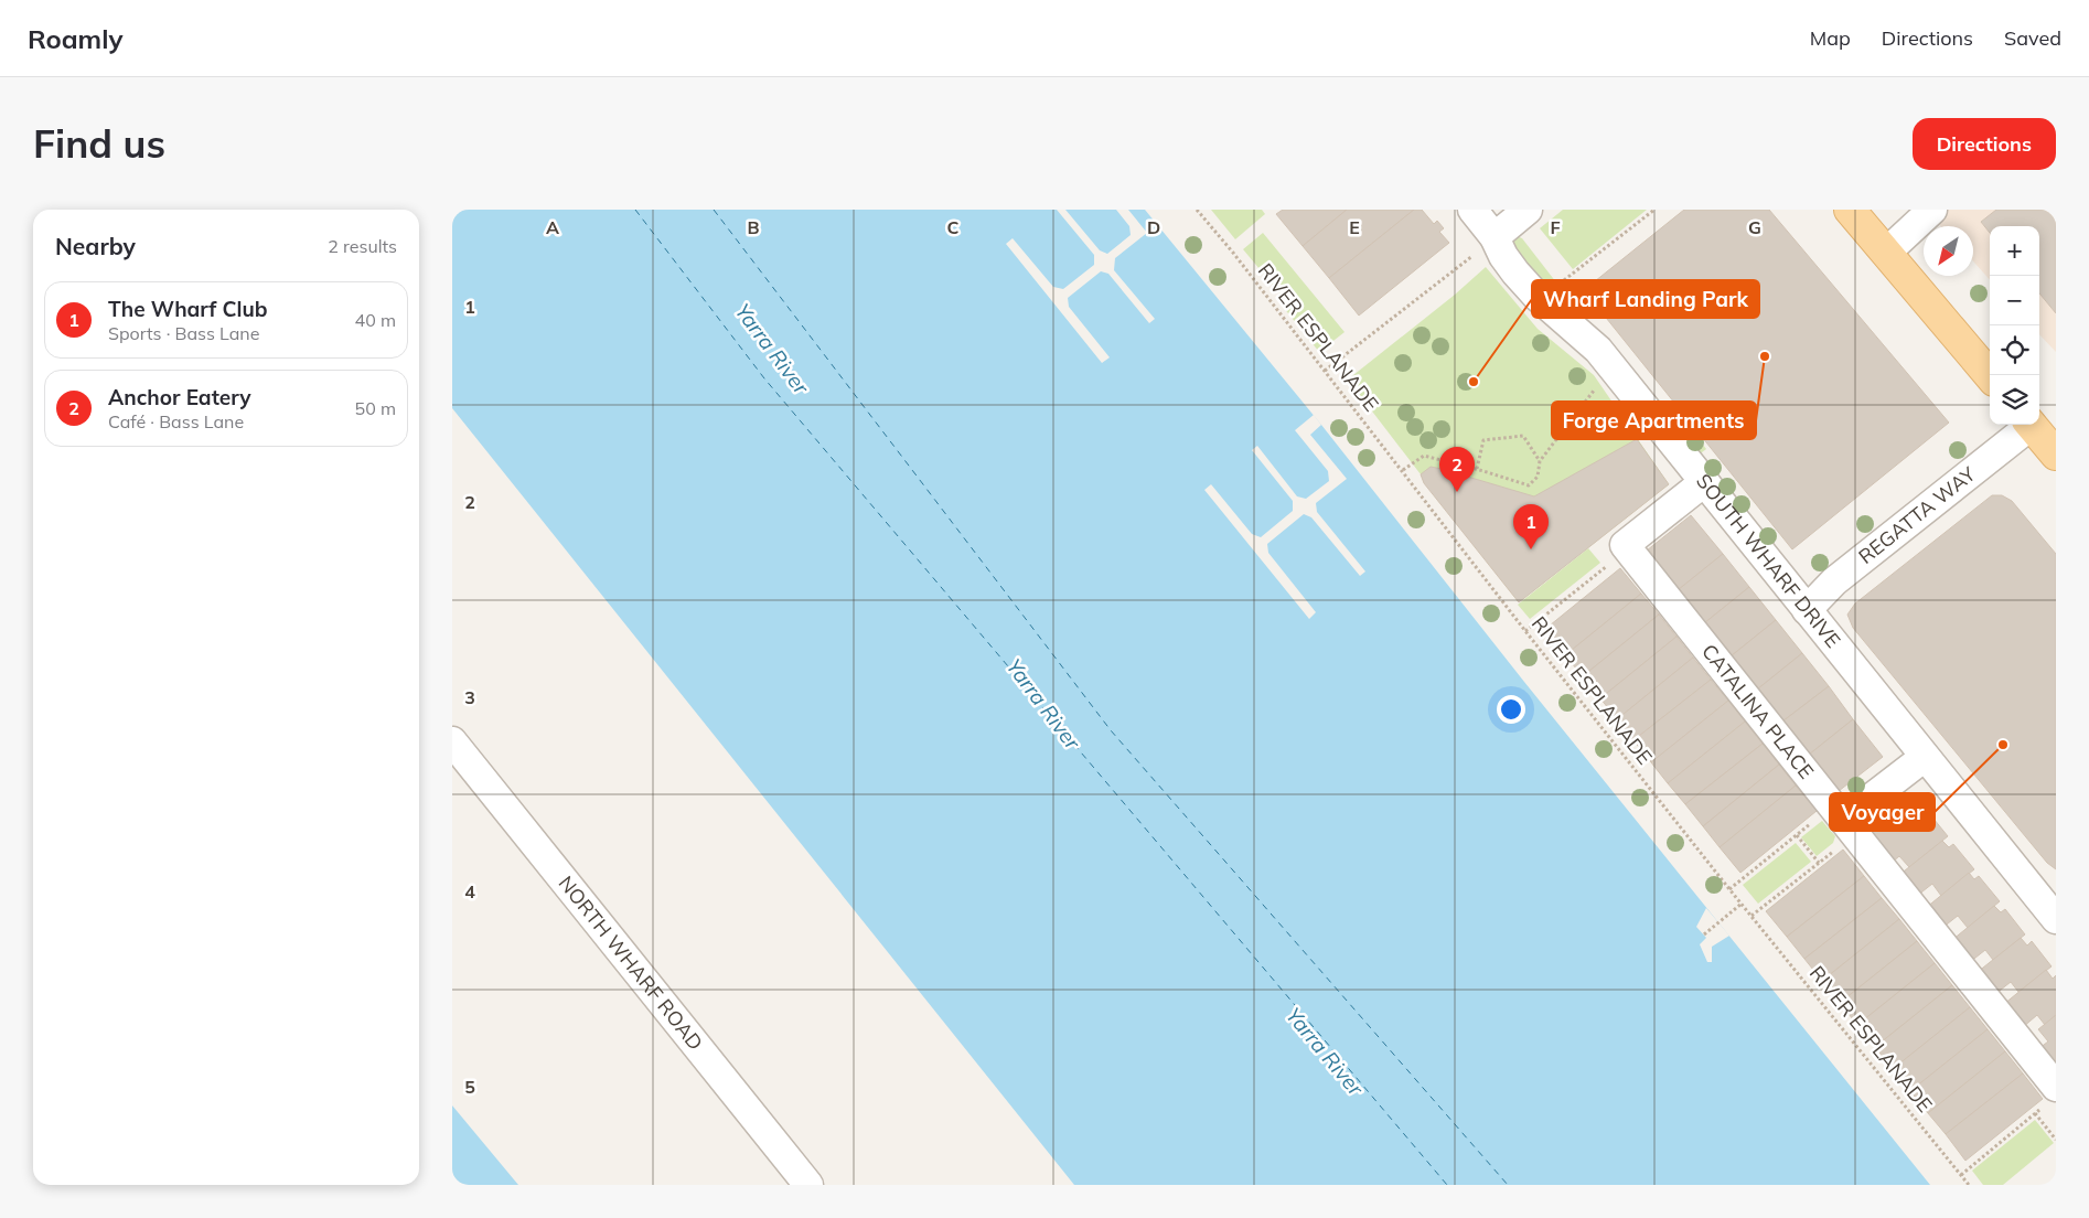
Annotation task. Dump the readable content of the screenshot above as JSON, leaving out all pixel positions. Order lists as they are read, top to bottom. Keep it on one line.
{"streets":{"street":["REGATTA WAY","SOUTH WHARF DRIVE","CATALINA PLACE","NORTH WHARF ROAD"],"path":["RIVER ESPLANADE"]},"crossings":[["REGATTA WAY","SOUTH WHARF DRIVE"]],"water":["Yarra River"],"places":["Forge Apartments","Wharf Landing Park","Voyager"],"north":"bottom left","page":{"header":"Roamly","nav":["Map","Directions","Saved"],"buttons":"Directions","title":"Find us","heading":["Nearby","2 results"],"map_buttons":["+","−"],"list":[{"mark":"1","name":"The Wharf Club","note":"Sports · Bass Lane","value":"40 m"},{"mark":"2","name":"Anchor Eatery","note":"Café · Bass Lane","value":"50 m"}],"pins":["2","1"]},"grid":{"columns":["A","B","C","D","E","F","G"],"rows":["1","2","3","4","5"]}}
